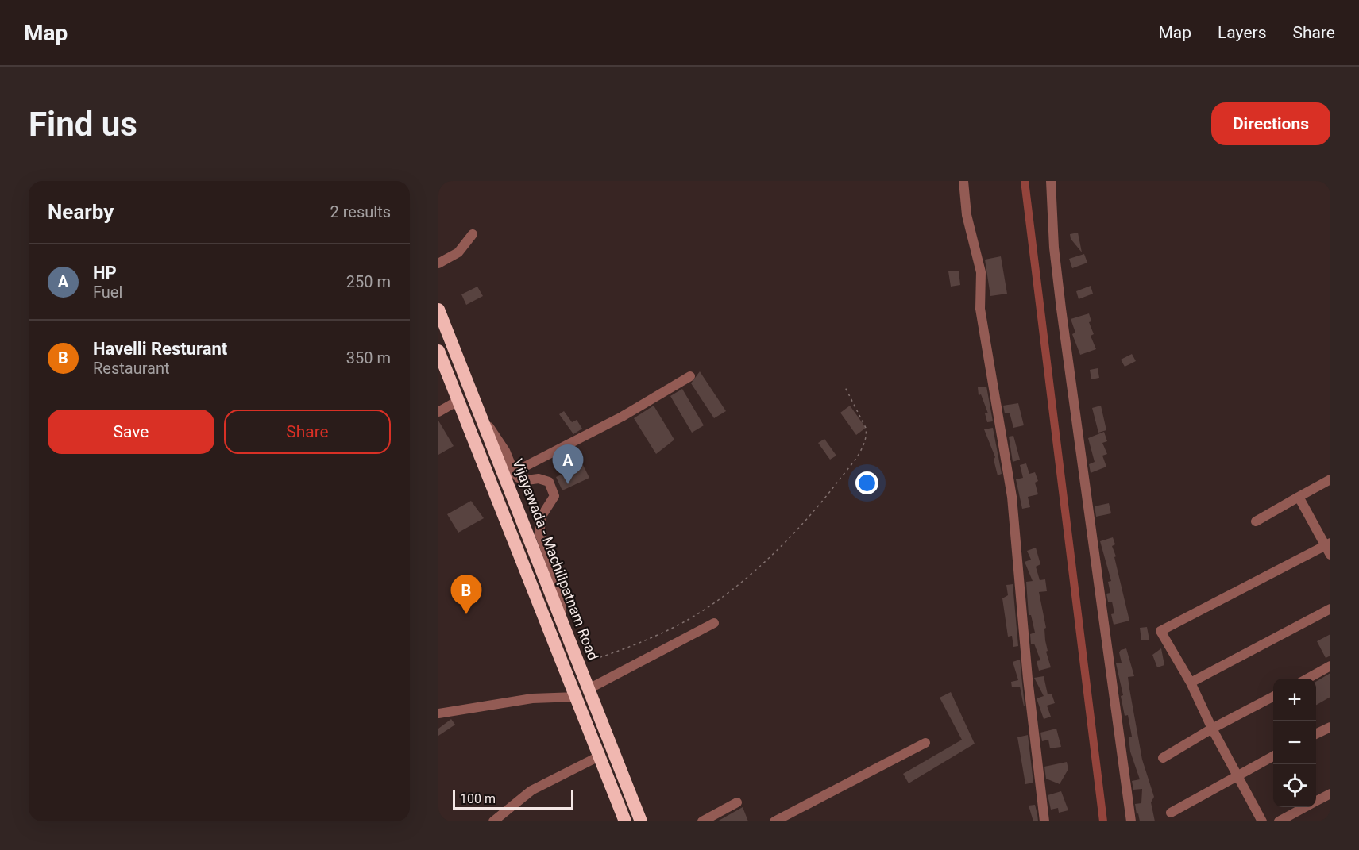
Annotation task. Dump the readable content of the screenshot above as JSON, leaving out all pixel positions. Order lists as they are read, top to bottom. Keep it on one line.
{"streets":{"highway":["Vijayawada - Machilipatnam Road"]},"scale_bar":"100 m","page":{"header":"Map","nav":["Map","Layers","Share"],"buttons":["Directions",["Save","Share"]],"title":"Find us","heading":["Nearby","2 results"],"list":[{"mark":"A","name":"HP","note":"Fuel","value":"250 m"},{"mark":"B","name":"Havelli Resturant","note":"Restaurant","value":"350 m"}],"pins":["A","B"],"map_buttons":["+","−"],"scale":"100 m"}}
